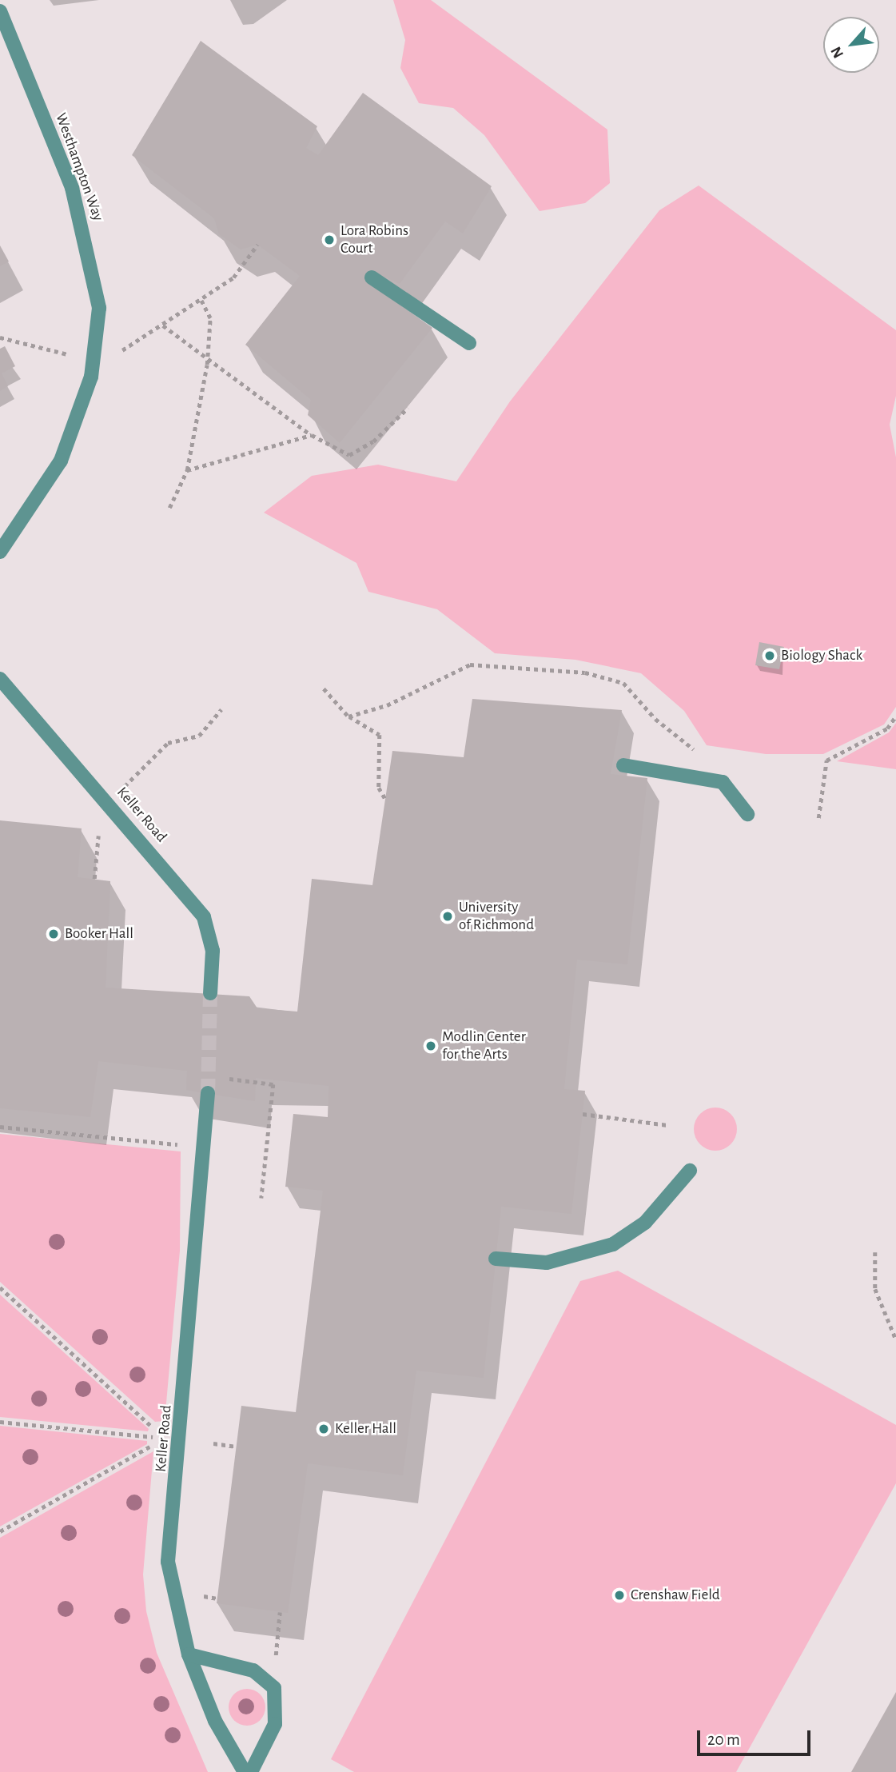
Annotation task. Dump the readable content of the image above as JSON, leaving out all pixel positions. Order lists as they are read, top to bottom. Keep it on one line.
{"streets":{"street":["Westhampton Way","Keller Road"]},"places":["Lora Robins Court","Biology Shack","University of Richmond","Booker Hall","Modlin Center for the Arts","Keller Hall","Crenshaw Field"],"scale_bar":"20 m","north":"bottom left"}
